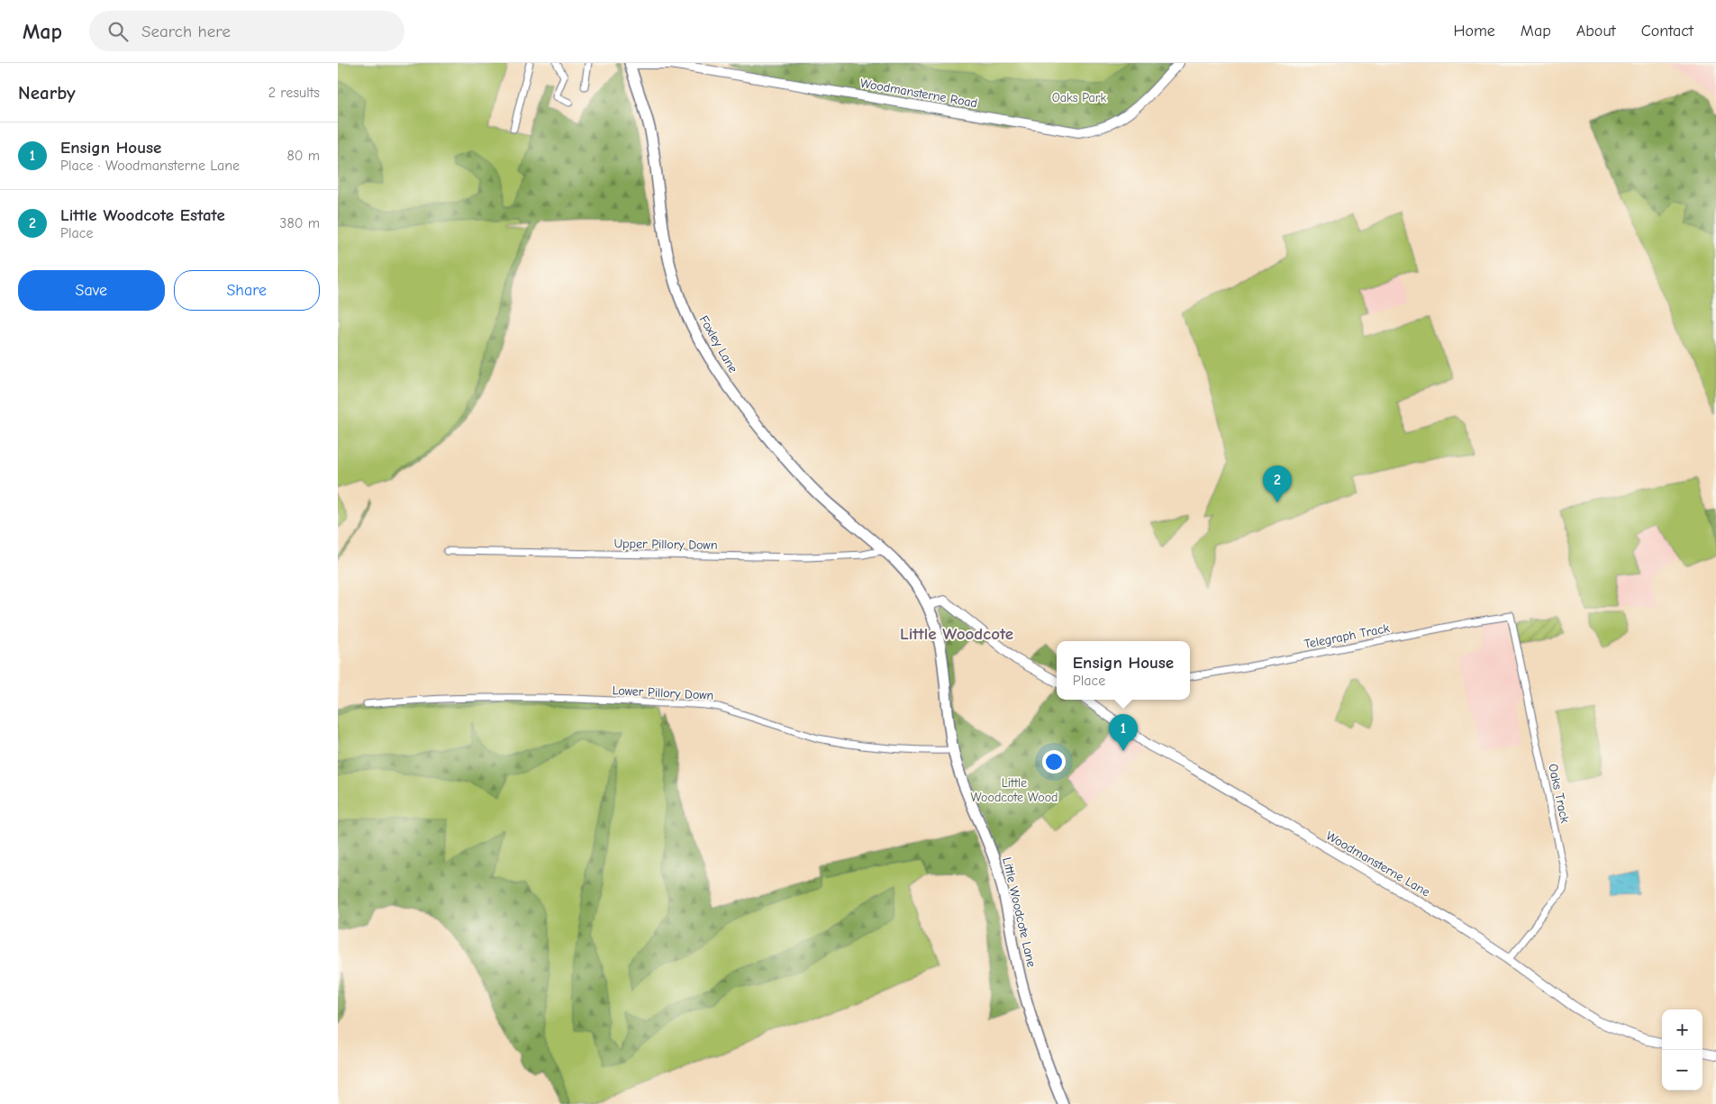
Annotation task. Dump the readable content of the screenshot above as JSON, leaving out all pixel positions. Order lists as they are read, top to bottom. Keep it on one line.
{"streets":{"main road":["Foxley Lane","Little Woodcote Lane"],"street":["Woodmansterne Road","Upper Pillory Down","Telegraph Track","Lower Pillory Down","Oaks Track","Woodmansterne Lane"]},"crossings":[["Woodmansterne Road","Foxley Lane"],["Foxley Lane","Upper Pillory Down"],["Foxley Lane","Little Woodcote Lane"],["Telegraph Track","Oaks Track"],["Lower Pillory Down","Little Woodcote Lane"],["Oaks Track","Woodmansterne Lane"]],"districts":["Little Woodcote"],"parks":["Oaks Park","Little Woodcote Wood"],"page":{"header":"Map","search":"Search here","nav":["Home","Map","About","Contact"],"heading":["Nearby","2 results"],"list":[{"mark":"1","name":"Ensign House","note":"Place · Woodmansterne Lane","value":"80 m"},{"mark":"2","name":"Little Woodcote Estate","note":"Place","value":"380 m"}],"buttons":["Save","Share"],"pins":["2","1"],"popup":["Ensign House","Place"],"map_buttons":["+","−"]}}
